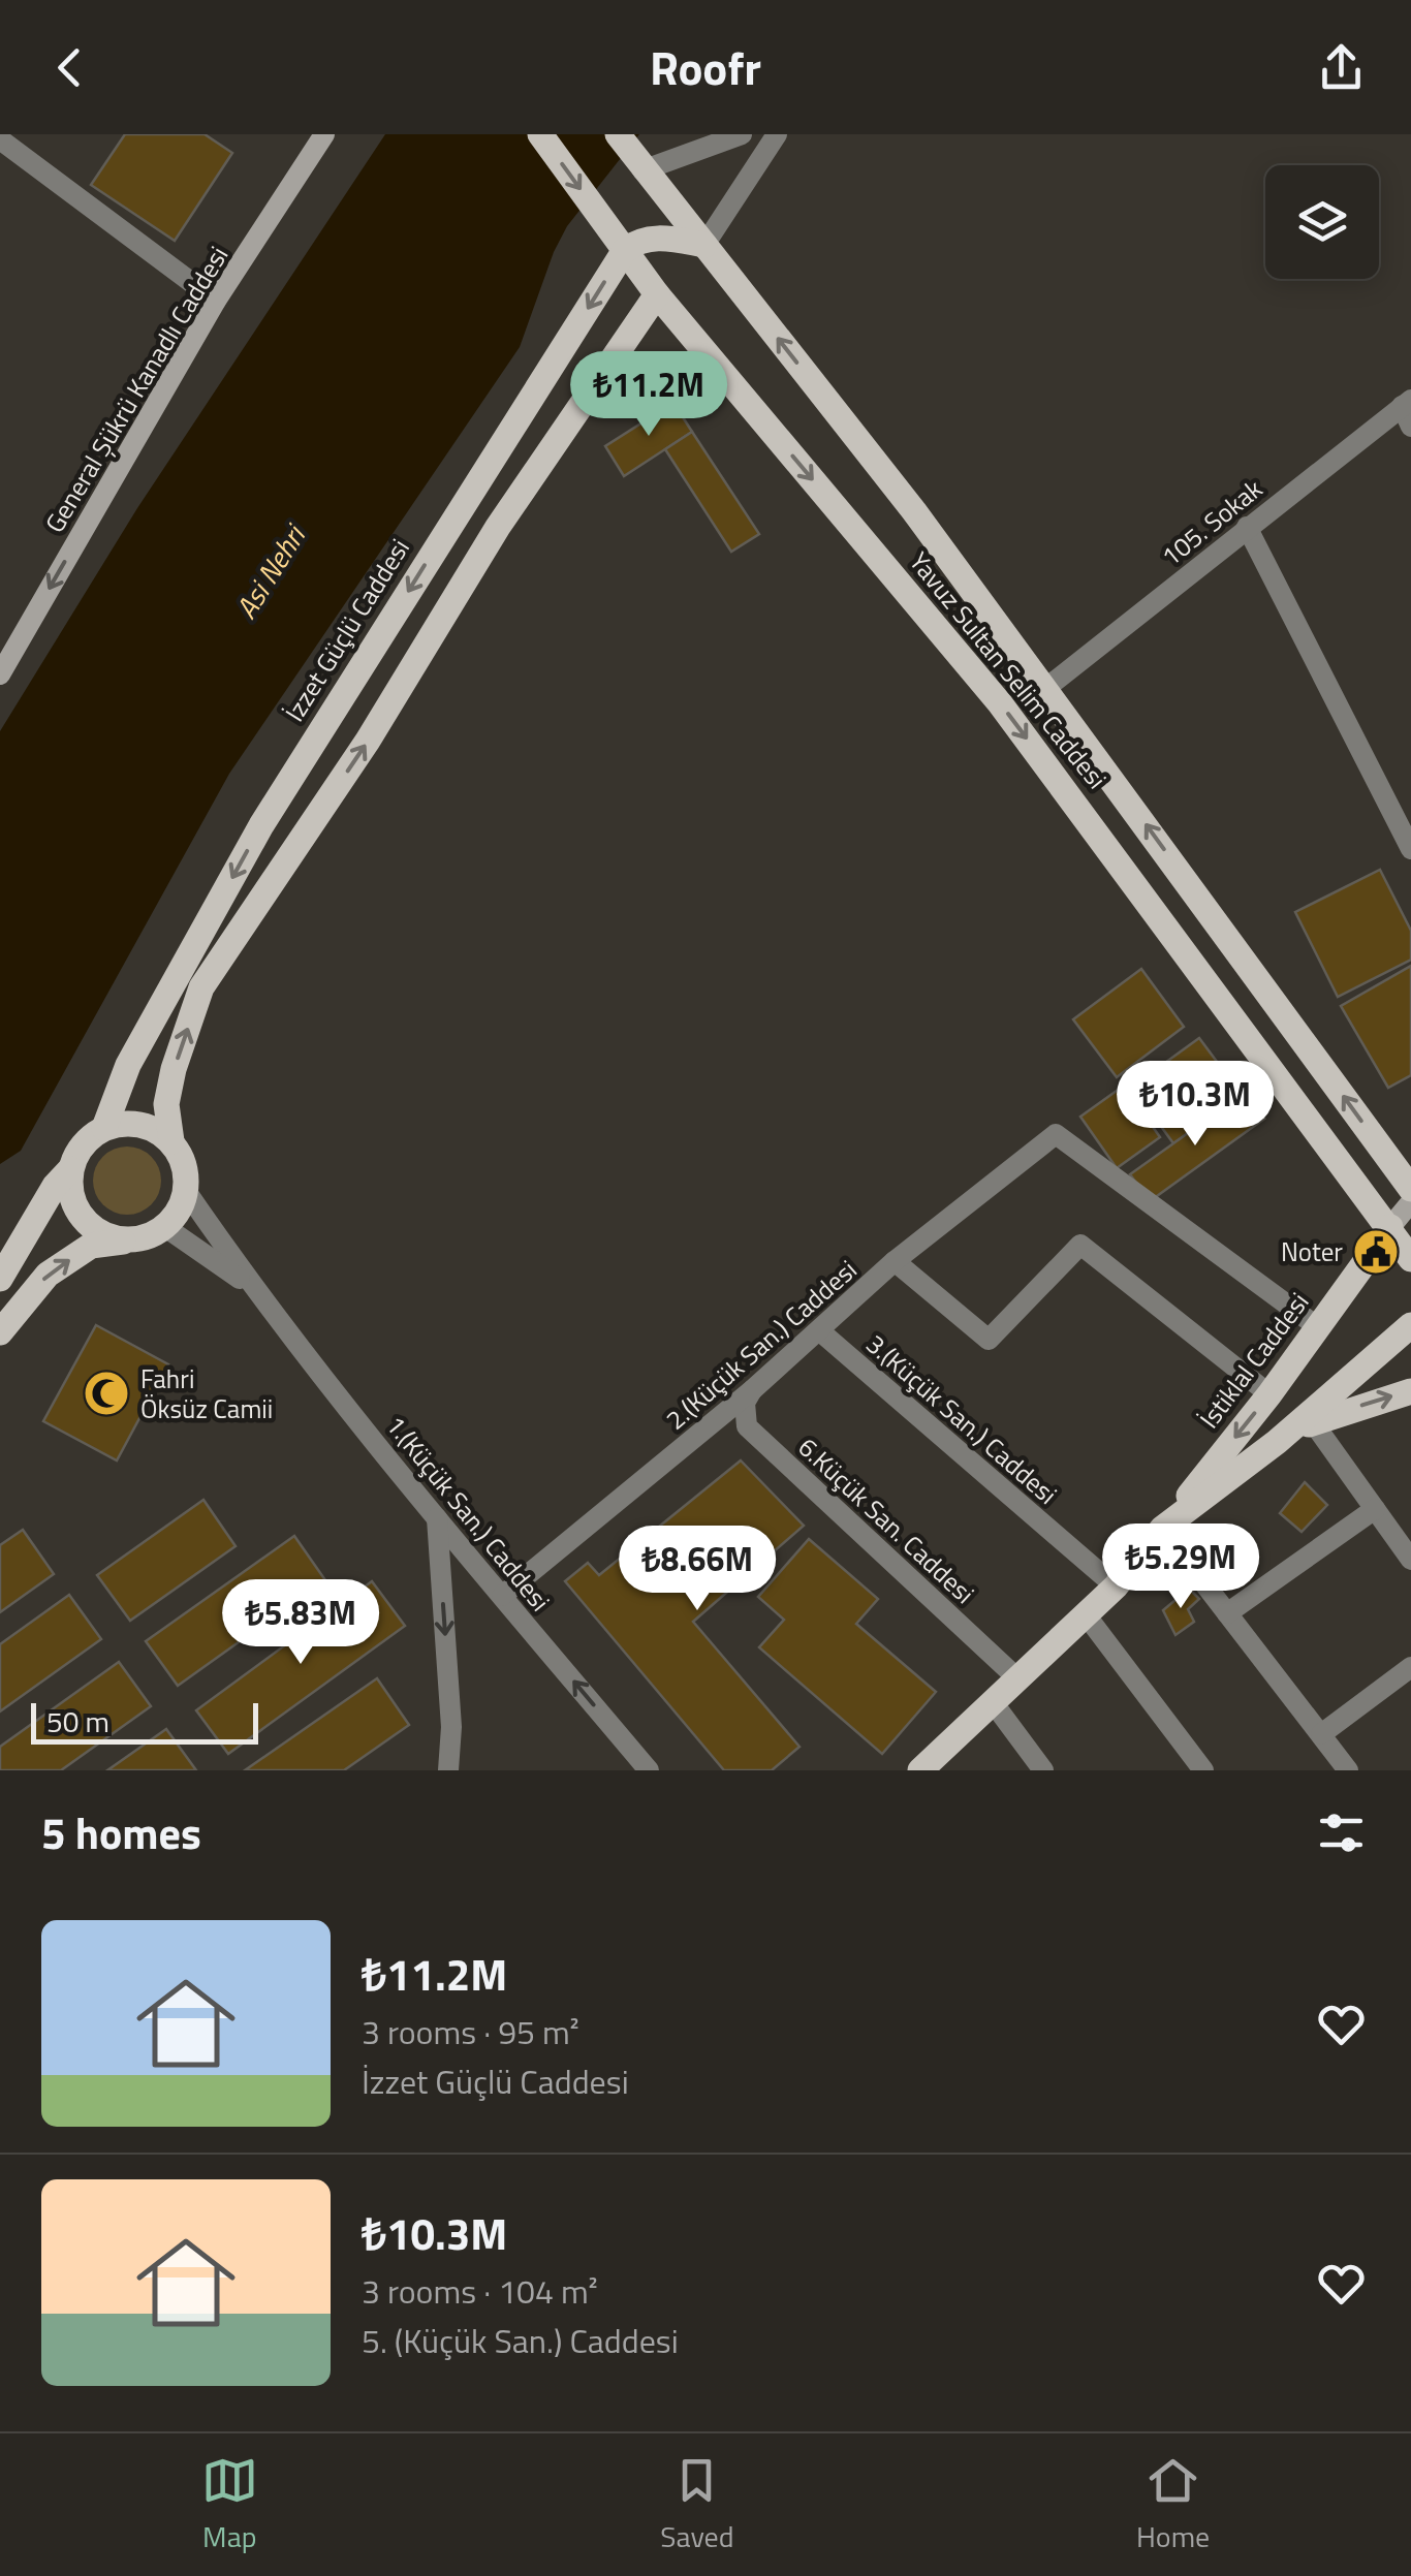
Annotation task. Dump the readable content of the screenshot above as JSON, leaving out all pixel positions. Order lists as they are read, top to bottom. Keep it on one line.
{"streets":{"main road":["General Şükrü Kanadlı Caddesi","İzzet Güçlü Caddesi","Yavuz Sultan Selim Caddesi","İstiklal Caddesi"],"street":["105. Sokak","2.(Küçük San.) Caddesi","3.(Küçük San.) Caddesi","1.(Küçük San.) Caddesi","6.Küçük San. Caddesi"]},"crossings":[["105. Sokak","Yavuz Sultan Selim Caddesi"],["İzzet Güçlü Caddesi","Yavuz Sultan Selim Caddesi"],["İzzet Güçlü Caddesi","1.(Küçük San.) Caddesi"],["Yavuz Sultan Selim Caddesi","İstiklal Caddesi"],["2.(Küçük San.) Caddesi","İstiklal Caddesi"],["2.(Küçük San.) Caddesi","3.(Küçük San.) Caddesi"],["2.(Küçük San.) Caddesi","1.(Küçük San.) Caddesi"],["2.(Küçük San.) Caddesi","6.Küçük San. Caddesi"],["İstiklal Caddesi","3.(Küçük San.) Caddesi"],["İstiklal Caddesi","6.Küçük San. Caddesi"]],"one_way":["General Şükrü Kanadlı Caddesi"],"water":["Asi Nehri"],"places":{"public building":["Noter"],"mosque":["Fahri Öksüz Camii"]},"scale_bar":"50 m","page":{"header":"Roofr","price":["₺11.2M","₺10.3M","₺5.29M","₺8.66M","₺5.83M"],"scale":"50 m","heading":"5 homes","list":[{"name":"₺11.2M","note":"3 rooms · 95 m² · İzzet Güçlü Caddesi"},{"name":"₺10.3M","note":"3 rooms · 104 m² · 5. (Küçük San.) Caddesi"}],"tabs":["Map","Saved","Home"]}}
